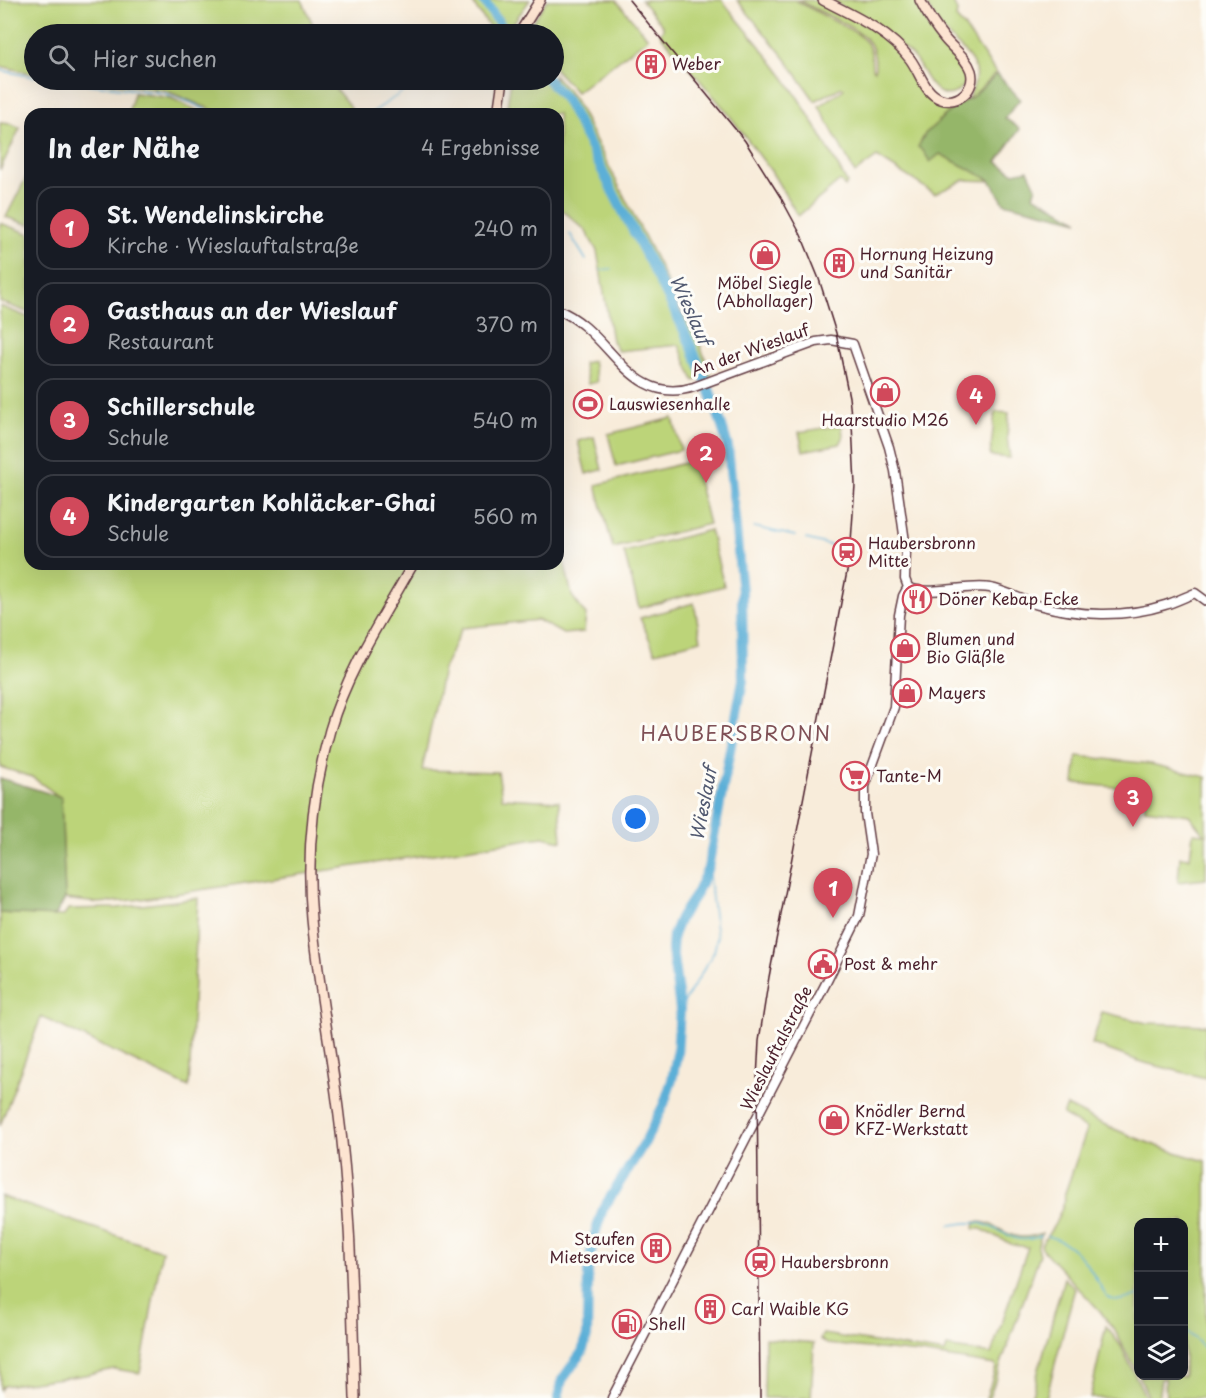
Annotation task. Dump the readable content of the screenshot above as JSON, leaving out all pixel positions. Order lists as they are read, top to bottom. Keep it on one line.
{"streets":{"street":["An der Wieslauf","Wieslauftalstraße"]},"crossings":[["An der Wieslauf","Wieslauftalstraße"]],"districts":["HAUBERSBRONN"],"water":["Wieslauf"],"places":{"building":["Weber","Hornung Heizung und Sanitär","Staufen Mietservice","Carl Waible KG"],"shop":["Möbel Siegle (Abhollager)","Haarstudio M26","Blumen und Bio Gläßle","Mayers","Knödler Bernd KFZ-Werkstatt"],"sports":["Lauswiesenhalle"],"station":["Haubersbronn Mitte","Haubersbronn"],"restaurant":["Döner Kebap Ecke"],"supermarket":["Tante-M"],"public building":["Post & mehr"],"fuel station":["Shell"]},"page":{"search":"Hier suchen","heading":["In der Nähe","4 Ergebnisse"],"list":[{"mark":"1","name":"St. Wendelinskirche","note":"Kirche · Wieslauftalstraße","value":"240 m"},{"mark":"2","name":"Gasthaus an der Wieslauf","note":"Restaurant","value":"370 m"},{"mark":"3","name":"Schillerschule","note":"Schule","value":"540 m"},{"mark":"4","name":"Kindergarten Kohläcker-Ghai","note":"Schule","value":"560 m"}],"pins":["4","2","3","1"],"map_buttons":["+","−"]}}
